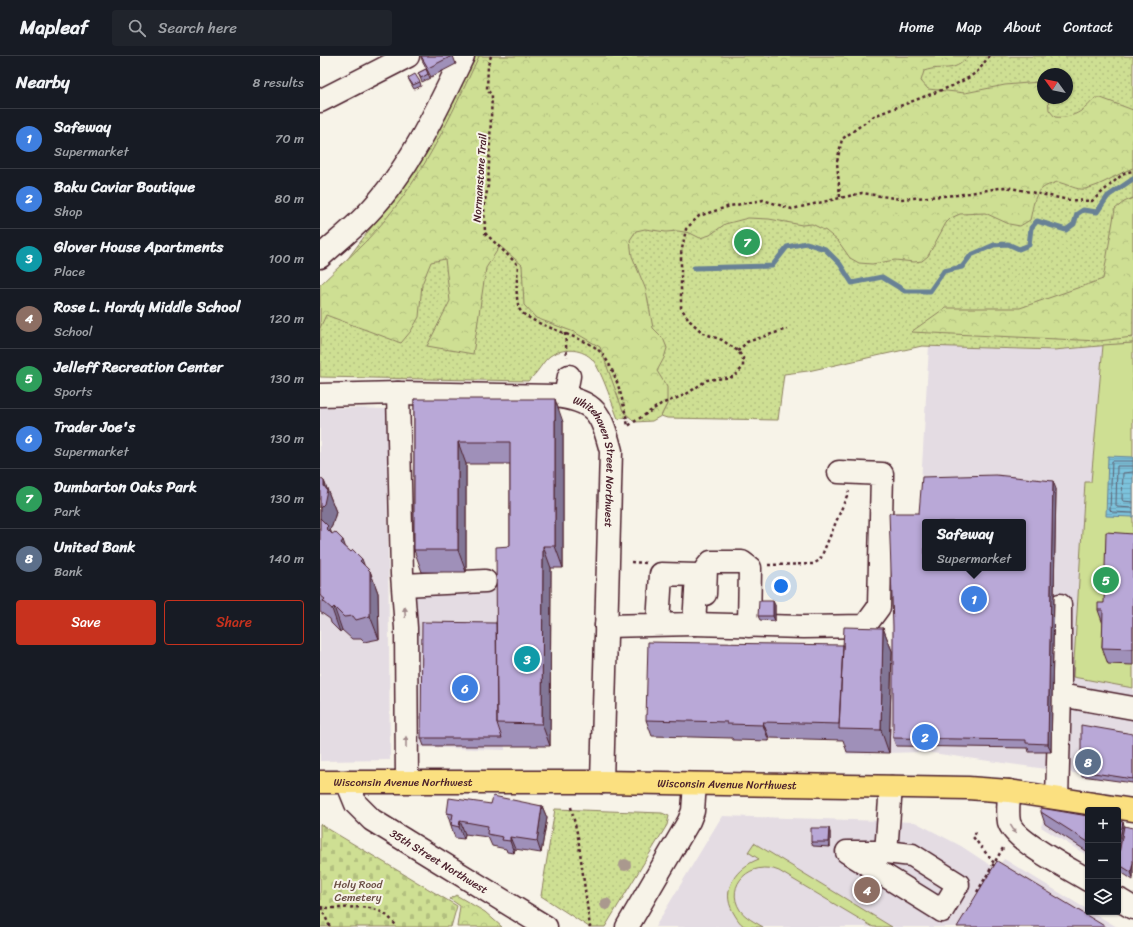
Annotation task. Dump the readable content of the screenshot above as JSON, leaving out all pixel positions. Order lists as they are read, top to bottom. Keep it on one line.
{"streets":{"main road":["Wisconsin Avenue Northwest"],"street":["Whitehaven Street Northwest","35th Street Northwest"],"path":["Normanstone Trail"]},"crossings":[["Whitehaven Street Northwest","Wisconsin Avenue Northwest"],["Wisconsin Avenue Northwest","35th Street Northwest"]],"parks":["Holy Rood Cemetery"],"north":"top left","page":{"header":"Mapleaf","search":"Search here","nav":["Home","Map","About","Contact"],"heading":["Nearby","8 results"],"list":[{"mark":"1","name":"Safeway","note":"Supermarket","value":"70 m"},{"mark":"2","name":"Baku Caviar Boutique","note":"Shop","value":"80 m"},{"mark":"3","name":"Glover House Apartments","note":"Place","value":"100 m"},{"mark":"4","name":"Rose L. Hardy Middle School","note":"School","value":"120 m"},{"mark":"5","name":"Jelleff Recreation Center","note":"Sports","value":"130 m"},{"mark":"6","name":"Trader Joe's","note":"Supermarket","value":"130 m"},{"mark":"7","name":"Dumbarton Oaks Park","note":"Park","value":"130 m"},{"mark":"8","name":"United Bank","note":"Bank","value":"140 m"}],"pins":["7","5","1","3","6","2","8","4"],"popup":["Safeway","Supermarket"],"buttons":["Save","Share"],"map_buttons":["+","−"]}}
